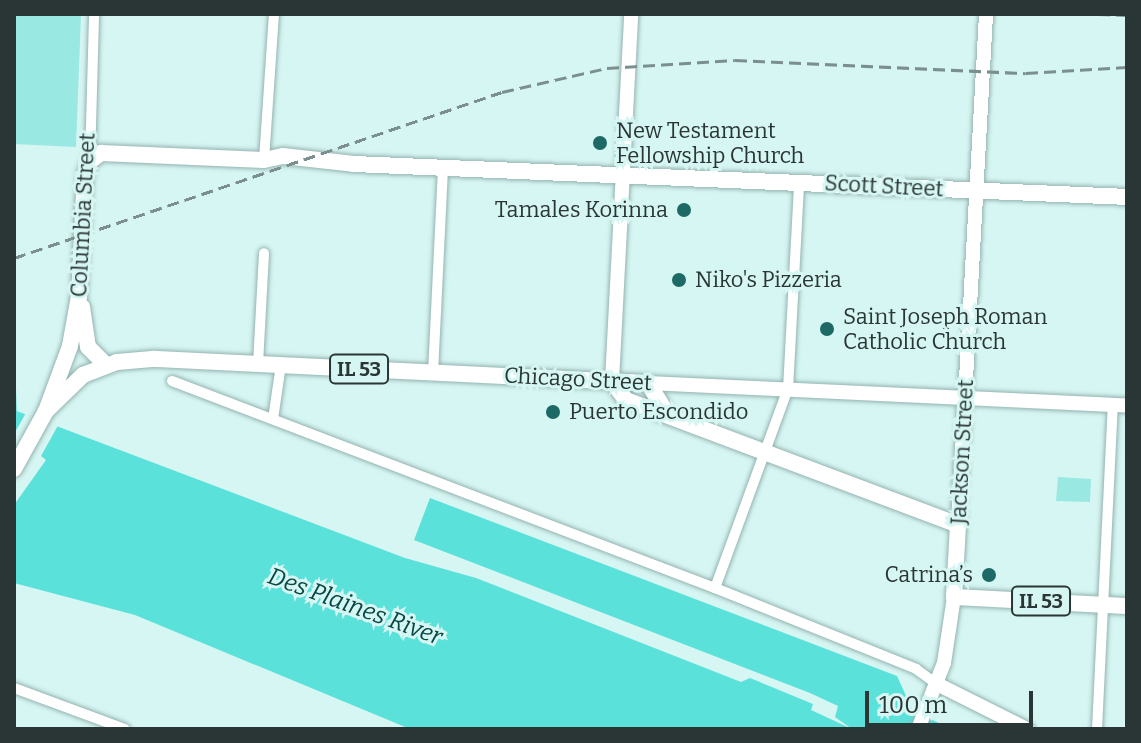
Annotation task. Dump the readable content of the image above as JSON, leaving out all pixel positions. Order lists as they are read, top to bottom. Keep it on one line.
{"streets":{"main road":["Scott Street","Columbia Street","IL 53","Chicago Street","Jackson Street"]},"crossings":[["Scott Street","Columbia Street"],["Scott Street","Jackson Street"],["Columbia Street","IL 53"],["Columbia Street","Chicago Street"],["IL 53","Chicago Street"],["IL 53","Jackson Street"],["Chicago Street","Jackson Street"]],"water":["Des Plaines River"],"places":["New Testament Fellowship Church","Tamales Korinna","Niko's Pizzeria","Saint Joseph Roman Catholic Church","Puerto Escondido","Catrina’s"],"scale_bar":"100 m"}
